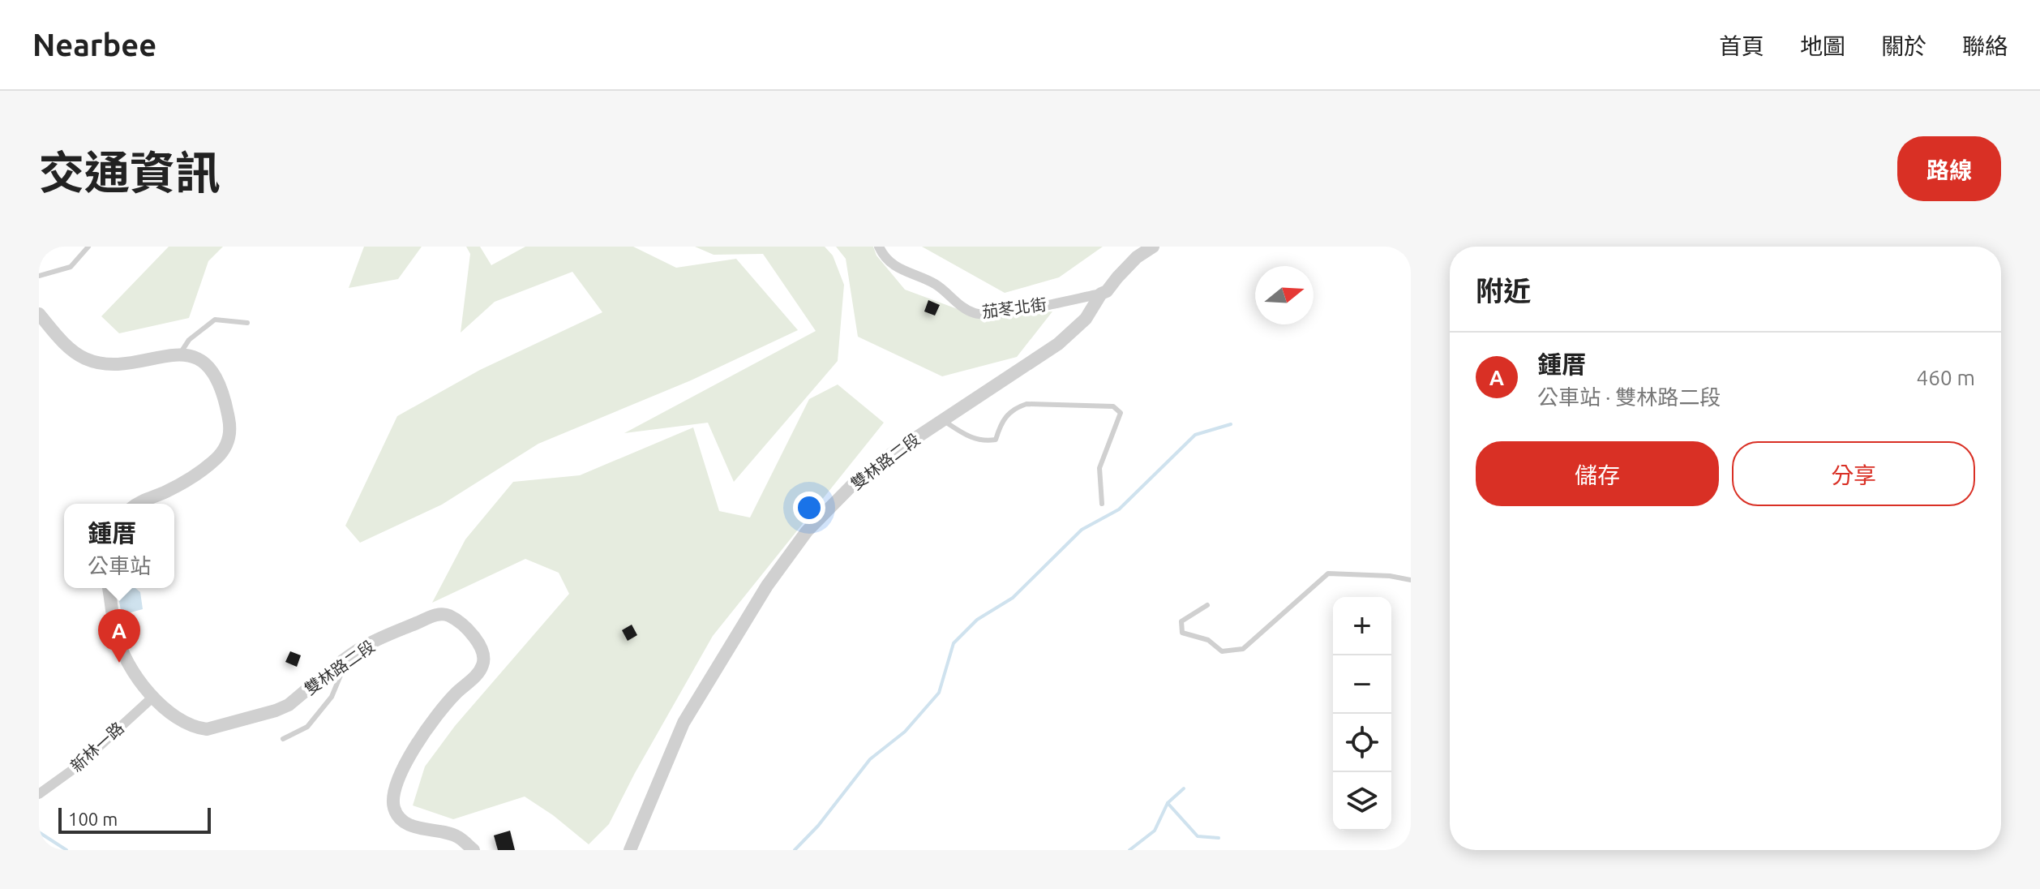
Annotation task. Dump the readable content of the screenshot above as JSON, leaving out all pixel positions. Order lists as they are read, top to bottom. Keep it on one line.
{"streets":{"street":["茄苳北街","雙林路二段","新林一路"]},"crossings":[["茄苳北街","雙林路二段"],["雙林路二段","新林一路"]],"scale_bar":"100 m","north":"right","page":{"header":"Nearbee","nav":["首頁","地圖","關於","聯絡"],"title":"交通資訊","buttons":["路線",["儲存","分享"]],"heading":"附近","list":[{"mark":"A","name":"鍾厝","note":"公車站 · 雙林路二段","value":"460 m"}],"popup":["鍾厝","公車站"],"map_buttons":["+","−"],"pins":"A","scale":"100 m"}}
